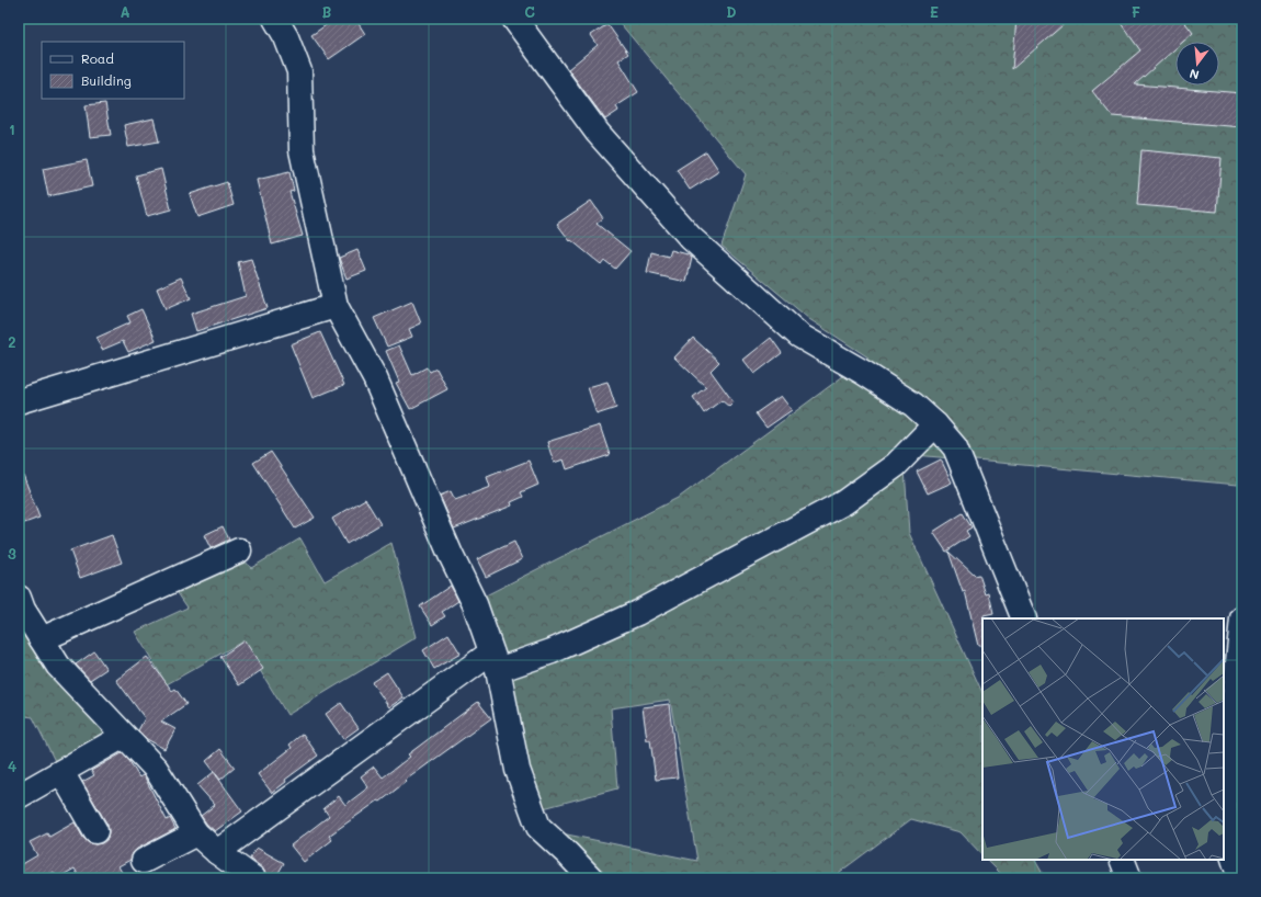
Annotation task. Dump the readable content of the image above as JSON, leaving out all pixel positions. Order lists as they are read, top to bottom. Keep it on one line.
{"legend":["Road","Building"],"north":"bottom","grid":{"columns":["A","B","C","D","E","F"],"rows":["1","2","3","4"]}}
